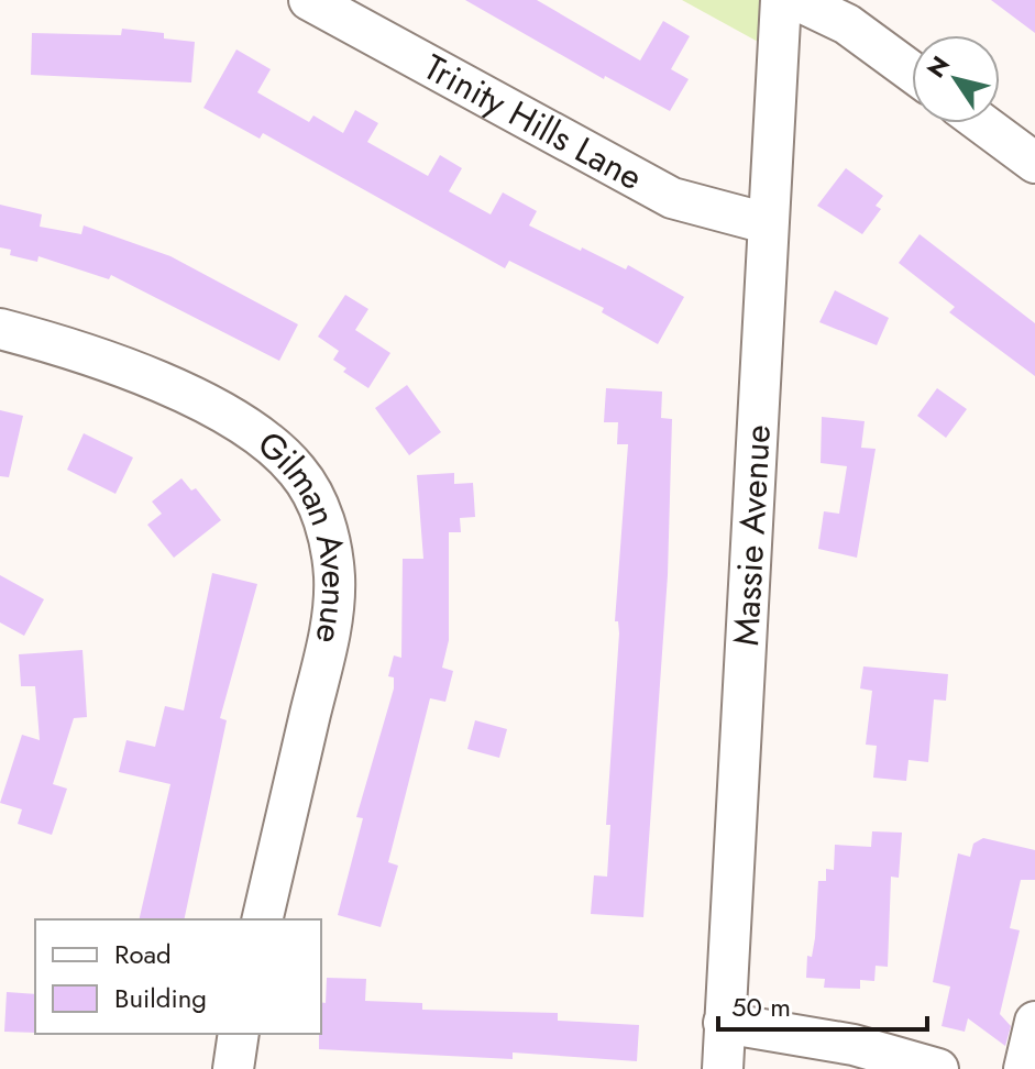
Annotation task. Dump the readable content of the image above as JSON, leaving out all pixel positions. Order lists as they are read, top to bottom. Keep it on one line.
{"streets":{"street":["Trinity Hills Lane","Massie Avenue","Gilman Avenue"]},"crossings":[["Trinity Hills Lane","Massie Avenue"]],"legend":["Road","Building"],"scale_bar":"50 m","north":"top left"}
